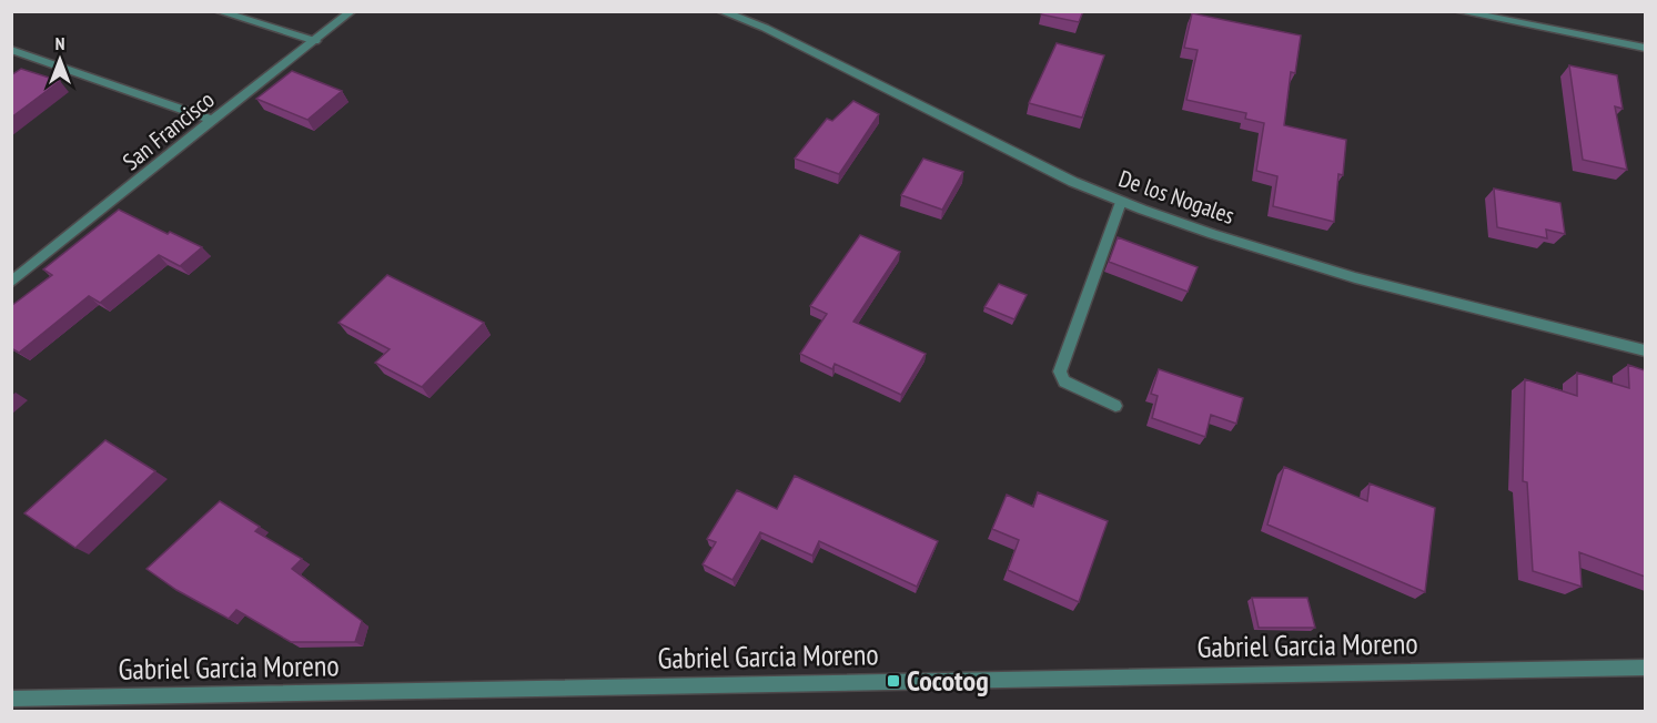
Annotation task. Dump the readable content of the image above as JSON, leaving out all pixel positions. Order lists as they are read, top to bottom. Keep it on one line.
{"streets":{"street":["San Francisco","De los Nogales","Gabriel Garcia Moreno"]},"places":{"transit":["Cocotog"]},"north":"top"}
